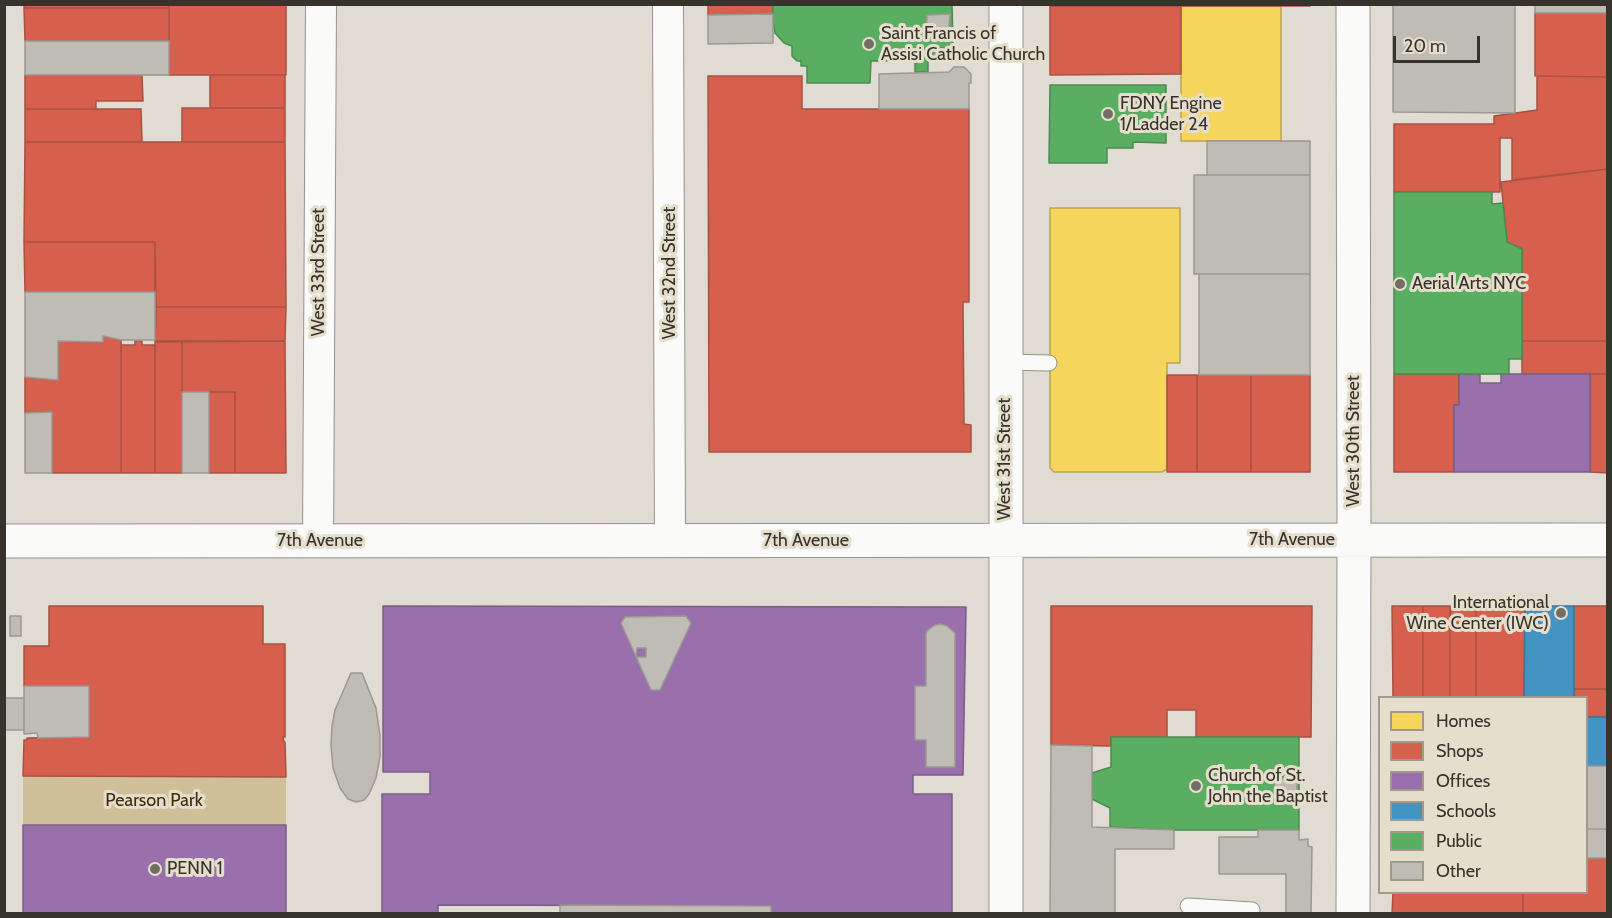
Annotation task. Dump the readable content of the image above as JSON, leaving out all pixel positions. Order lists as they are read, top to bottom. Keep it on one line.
{"streets":{"street":["West 33rd Street","West 32nd Street","West 30th Street","West 31st Street","7th Avenue"]},"crossings":[["West 33rd Street","7th Avenue"],["West 32nd Street","7th Avenue"],["West 30th Street","7th Avenue"],["West 31st Street","7th Avenue"]],"parks":["Pearson Park"],"places":["Saint Francis of Assisi Catholic Church","FDNY Engine 1/Ladder 24","Aerial Arts NYC","International Wine Center (IWC)","Church of St. John the Baptist","PENN 1"],"legend":["Homes","Shops","Offices","Schools","Public","Other"],"scale_bar":"20 m"}
